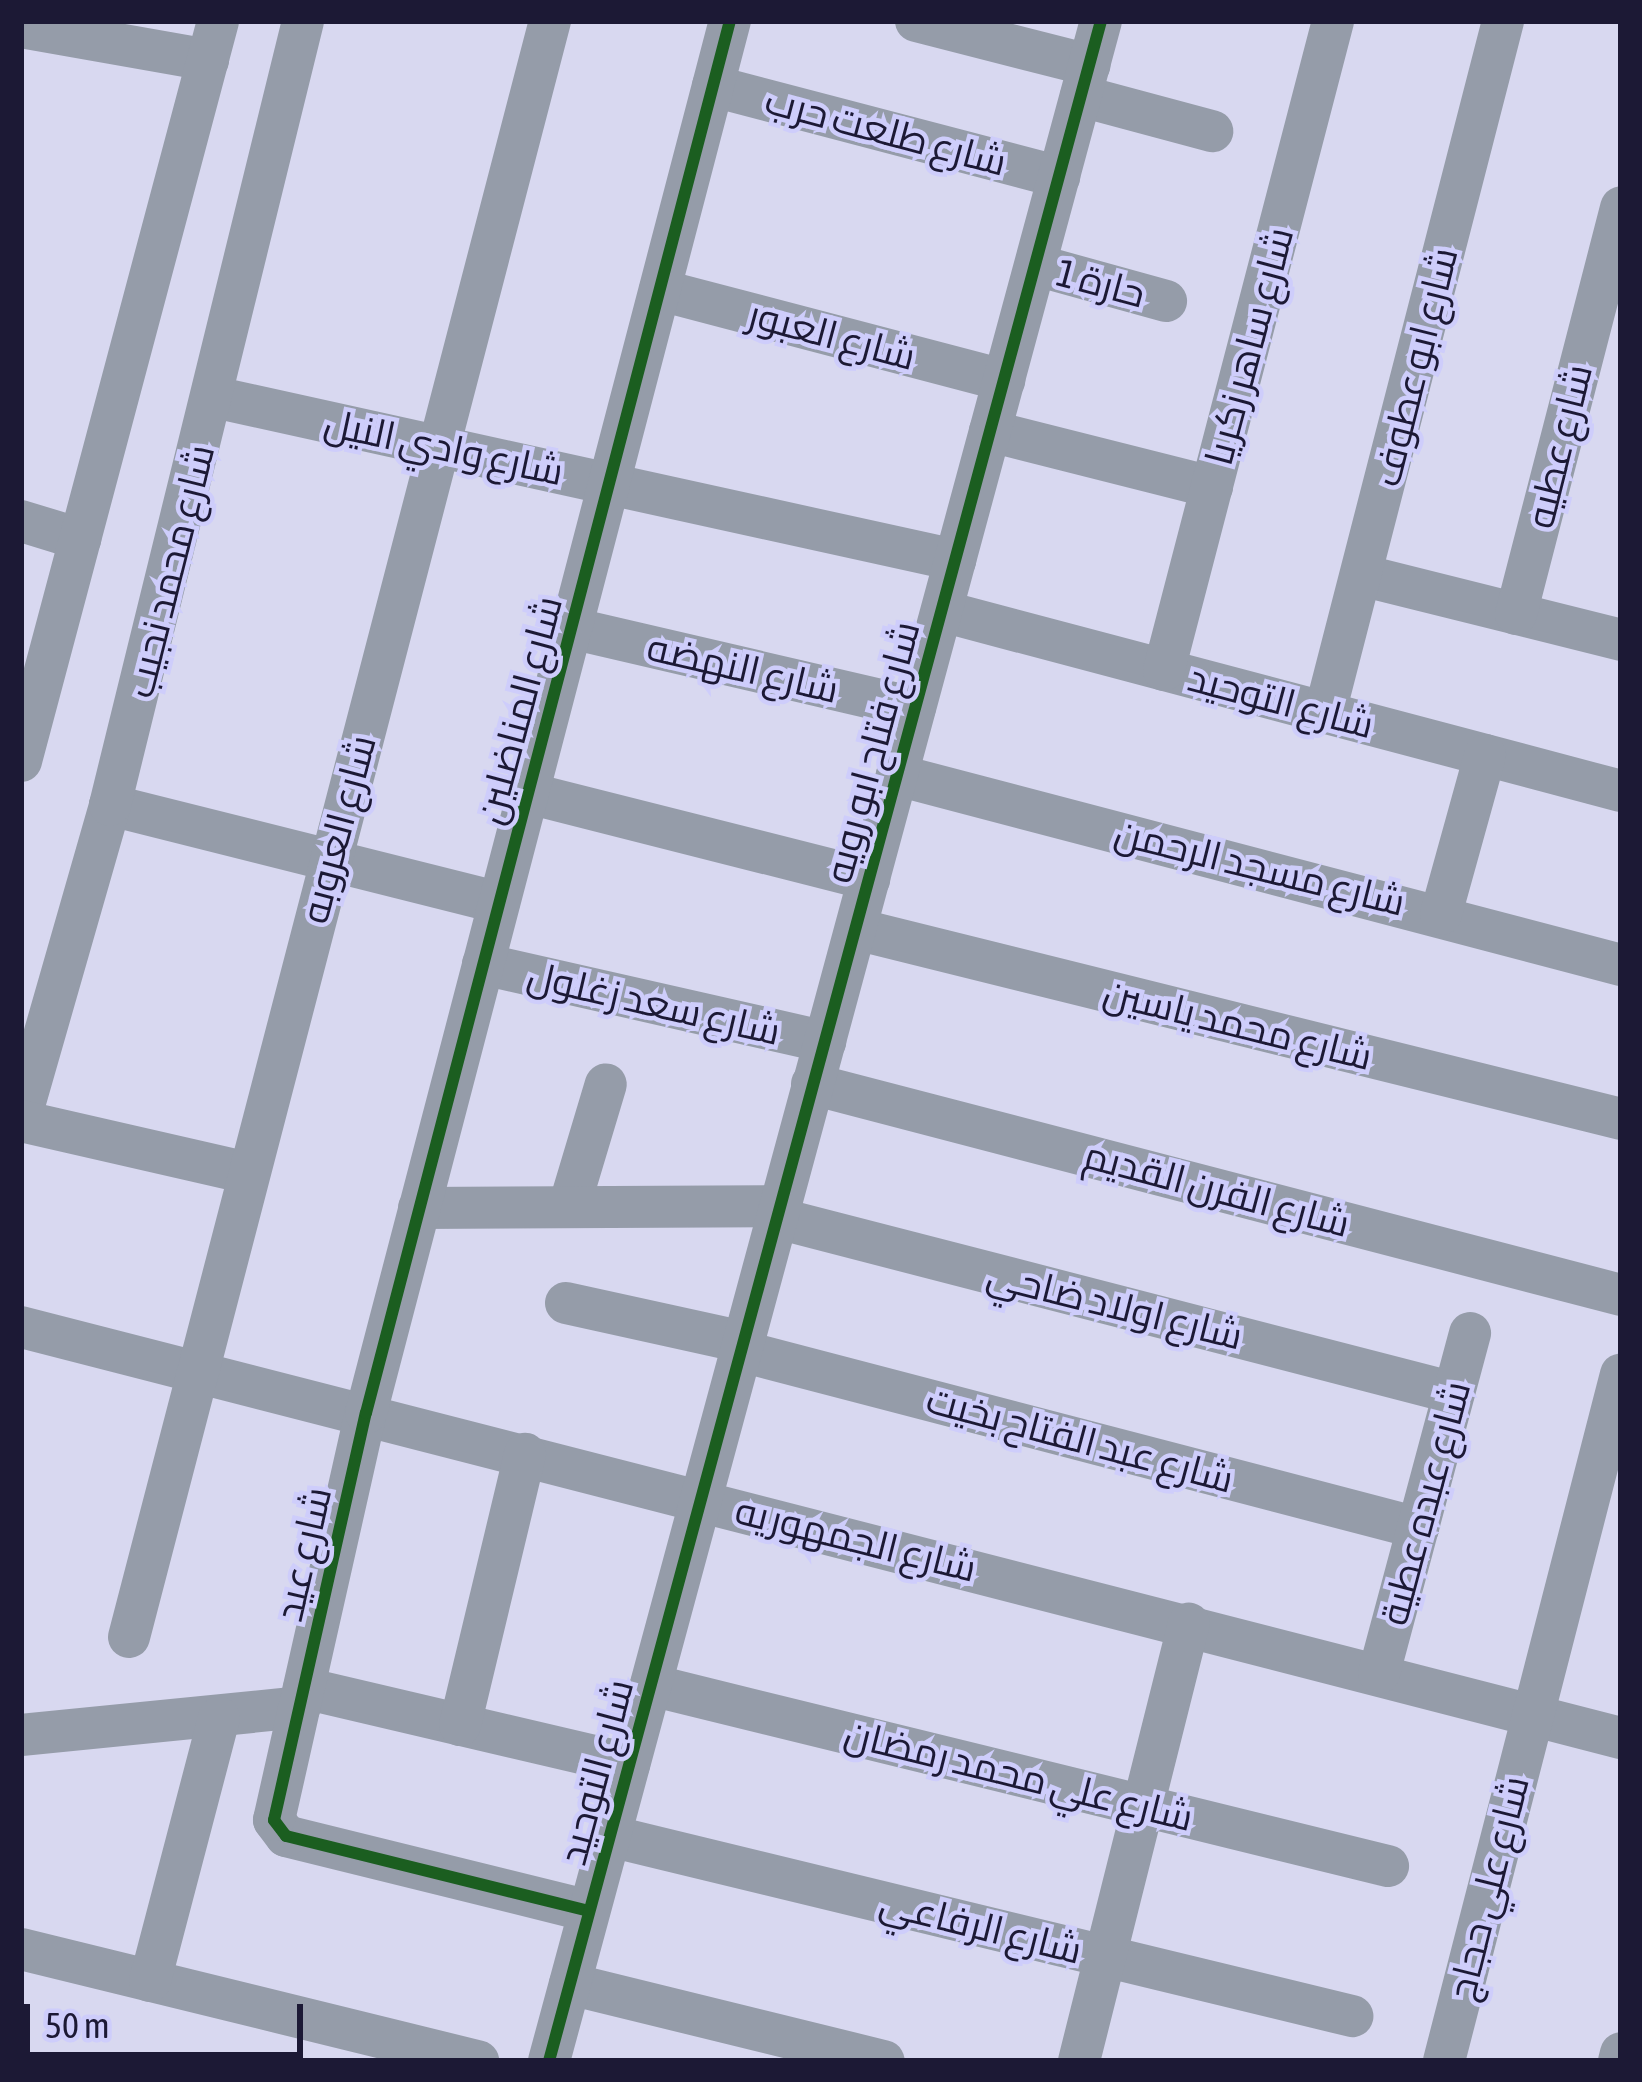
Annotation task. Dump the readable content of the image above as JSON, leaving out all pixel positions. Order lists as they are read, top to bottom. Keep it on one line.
{"streets":{"street":["شارع طلعت حرب","حارة 1","شارع العبور","شارع ساهر زكريا","شارع ابو عطوف","شارع عطيه","شارع وادي النيل","شارع محمد نجيب","شارع النهضه","شارع التوحيد","شارع المناضلين","شارع فتاح ابو رويه","شارع العروبه","شارع مسجد الرحمن","شارع سعد زغلول","شارع محمد ياسين","شارع الفرن القديم","شارع اولاد ضاحي","شارع عبد الفتاح بخيت","شارع عبده عطية","شارع الجمهوريه","شارع عيد","شارع علي محمد رمضان","شارع علي حجاج","شارع الرفاعي"]},"crossings":[["شارع طلعت حرب","شارع المناضلين"],["شارع طلعت حرب","شارع فتاح ابو رويه"],["حارة 1","شارع فتاح ابو رويه"],["شارع العبور","شارع المناضلين"],["شارع العبور","شارع فتاح ابو رويه"],["شارع ساهر زكريا","شارع التوحيد"],["شارع ابو عطوف","شارع التوحيد"],["شارع وادي النيل","شارع محمد نجيب"],["شارع وادي النيل","شارع المناضلين"],["شارع وادي النيل","شارع فتاح ابو رويه"],["شارع وادي النيل","شارع العروبه"],["شارع النهضه","شارع المناضلين"],["شارع النهضه","شارع فتاح ابو رويه"],["شارع التوحيد","شارع فتاح ابو رويه"],["شارع التوحيد","شارع الجمهوريه"],["شارع التوحيد","شارع عيد"],["شارع التوحيد","شارع علي محمد رمضان"],["شارع التوحيد","شارع الرفاعي"],["شارع المناضلين","شارع سعد زغلول"],["شارع المناضلين","شارع اولاد ضاحي"],["شارع المناضلين","شارع الجمهوريه"],["شارع المناضلين","شارع عيد"],["شارع فتاح ابو رويه","شارع مسجد الرحمن"],["شارع فتاح ابو رويه","شارع سعد زغلول"],["شارع فتاح ابو رويه","شارع محمد ياسين"],["شارع فتاح ابو رويه","شارع الفرن القديم"],["شارع فتاح ابو رويه","شارع اولاد ضاحي"],["شارع فتاح ابو رويه","شارع عبد الفتاح بخيت"],["شارع فتاح ابو رويه","شارع الجمهوريه"],["شارع العروبه","شارع الجمهوريه"],["شارع اولاد ضاحي","شارع عبده عطية"],["شارع عبد الفتاح بخيت","شارع عبده عطية"],["شارع عبده عطية","شارع الجمهوريه"],["شارع الجمهوريه","شارع عيد"],["شارع الجمهوريه","شارع علي حجاج"]],"scale_bar":"50 m"}
